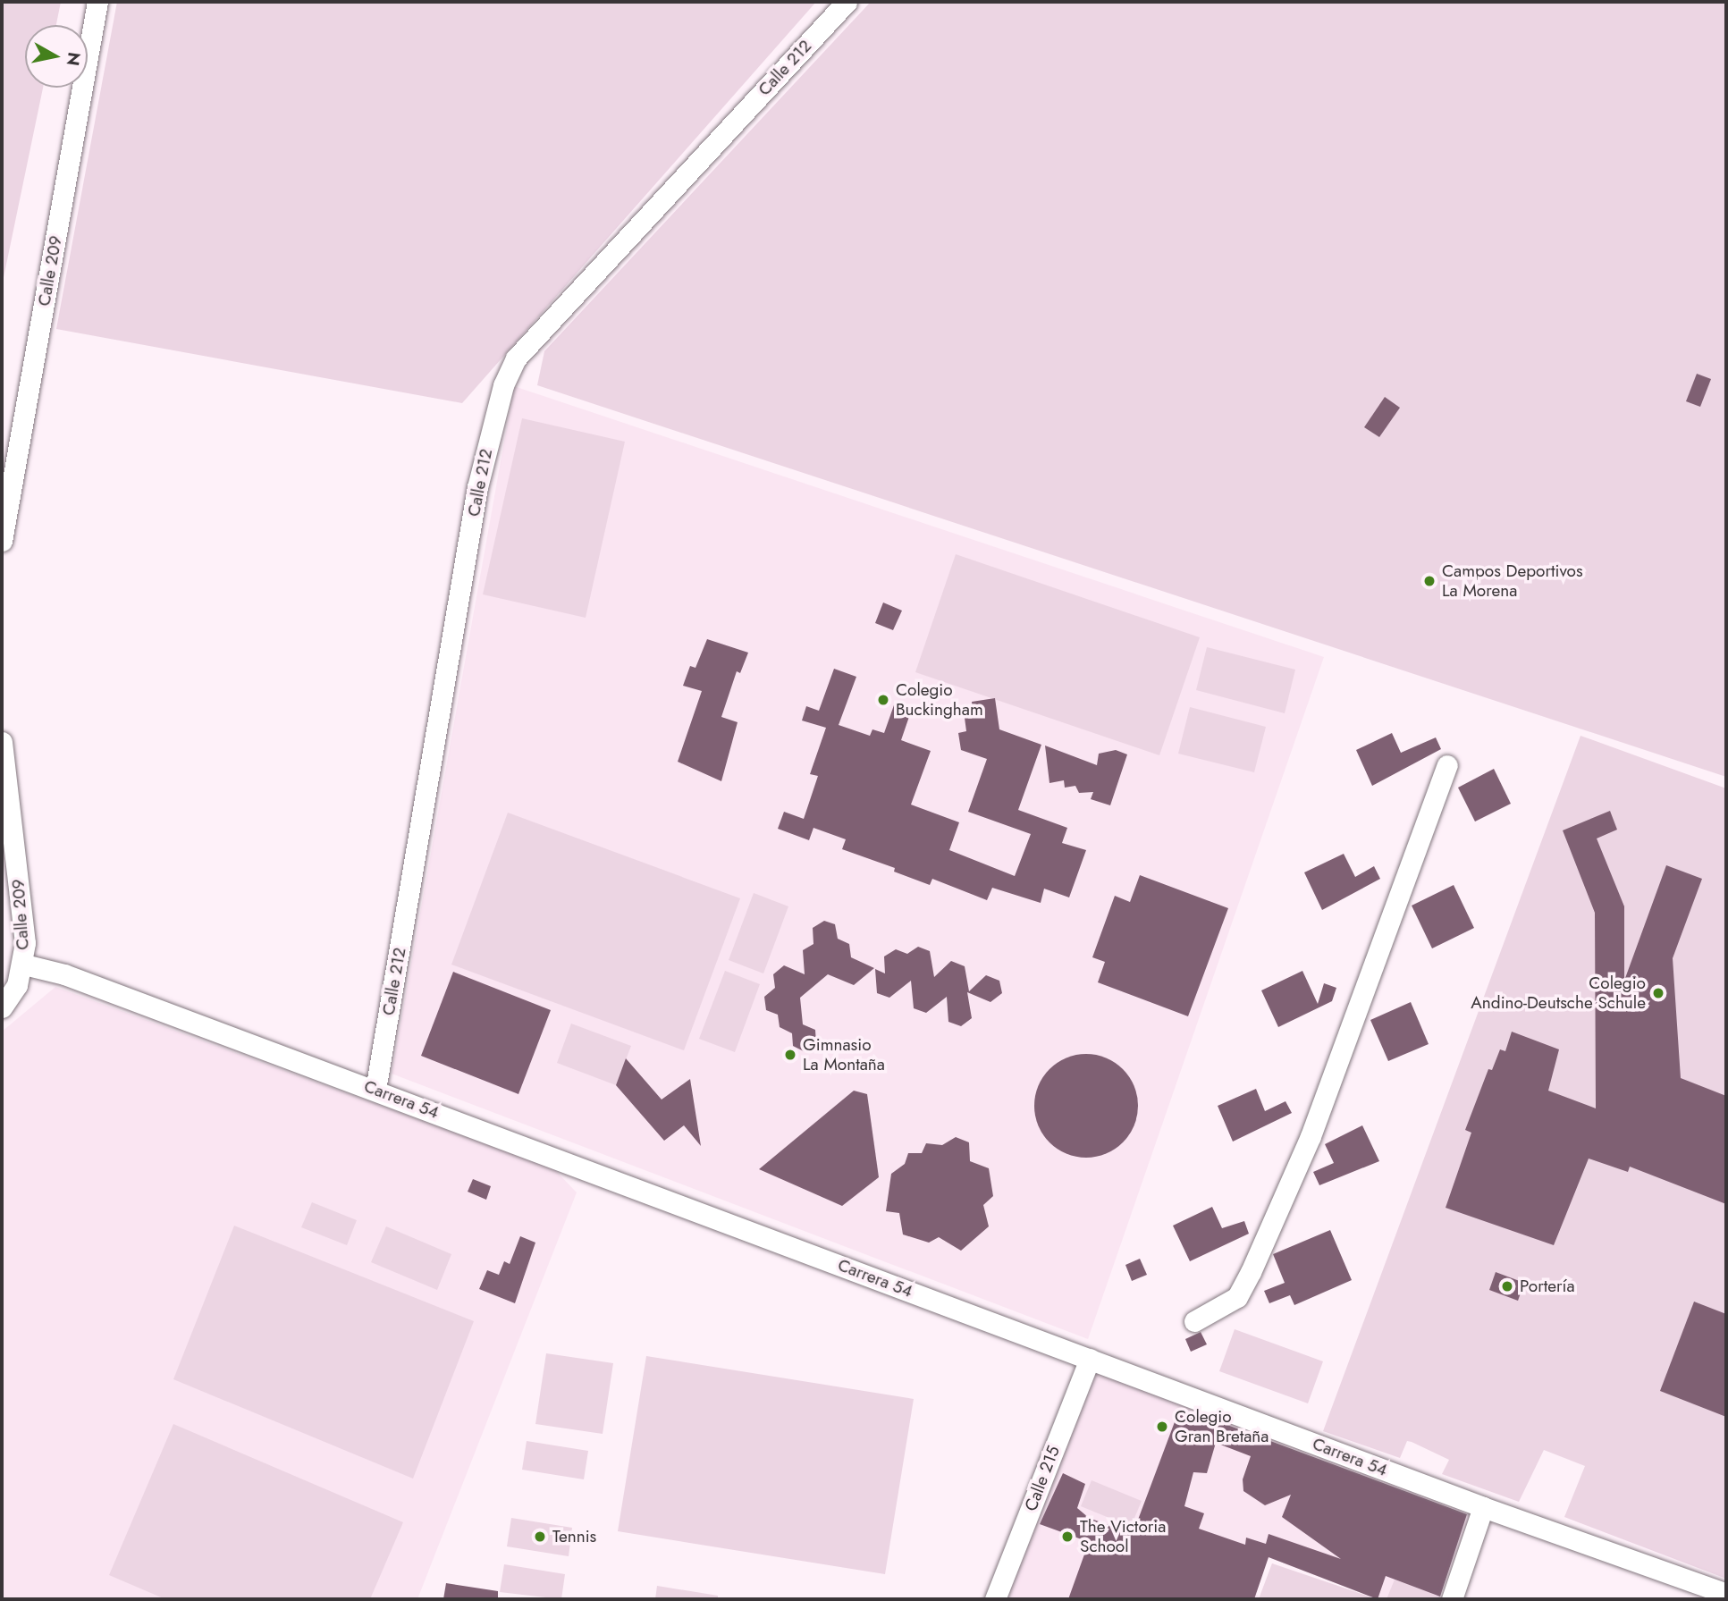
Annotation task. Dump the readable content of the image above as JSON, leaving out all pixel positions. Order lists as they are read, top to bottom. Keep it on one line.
{"streets":{"street":["Calle 212","Calle 209","Carrera 54","Calle 215"]},"crossings":[["Calle 212","Carrera 54"],["Calle 209","Carrera 54"],["Carrera 54","Calle 215"]],"places":["Campos Deportivos La Morena","Colegio Buckingham","Colegio Andino-Deutsche Schule","Gimnasio La Montaña","Portería","Colegio Gran Bretaña","Tennis","The Victoria School"],"north":"right"}
